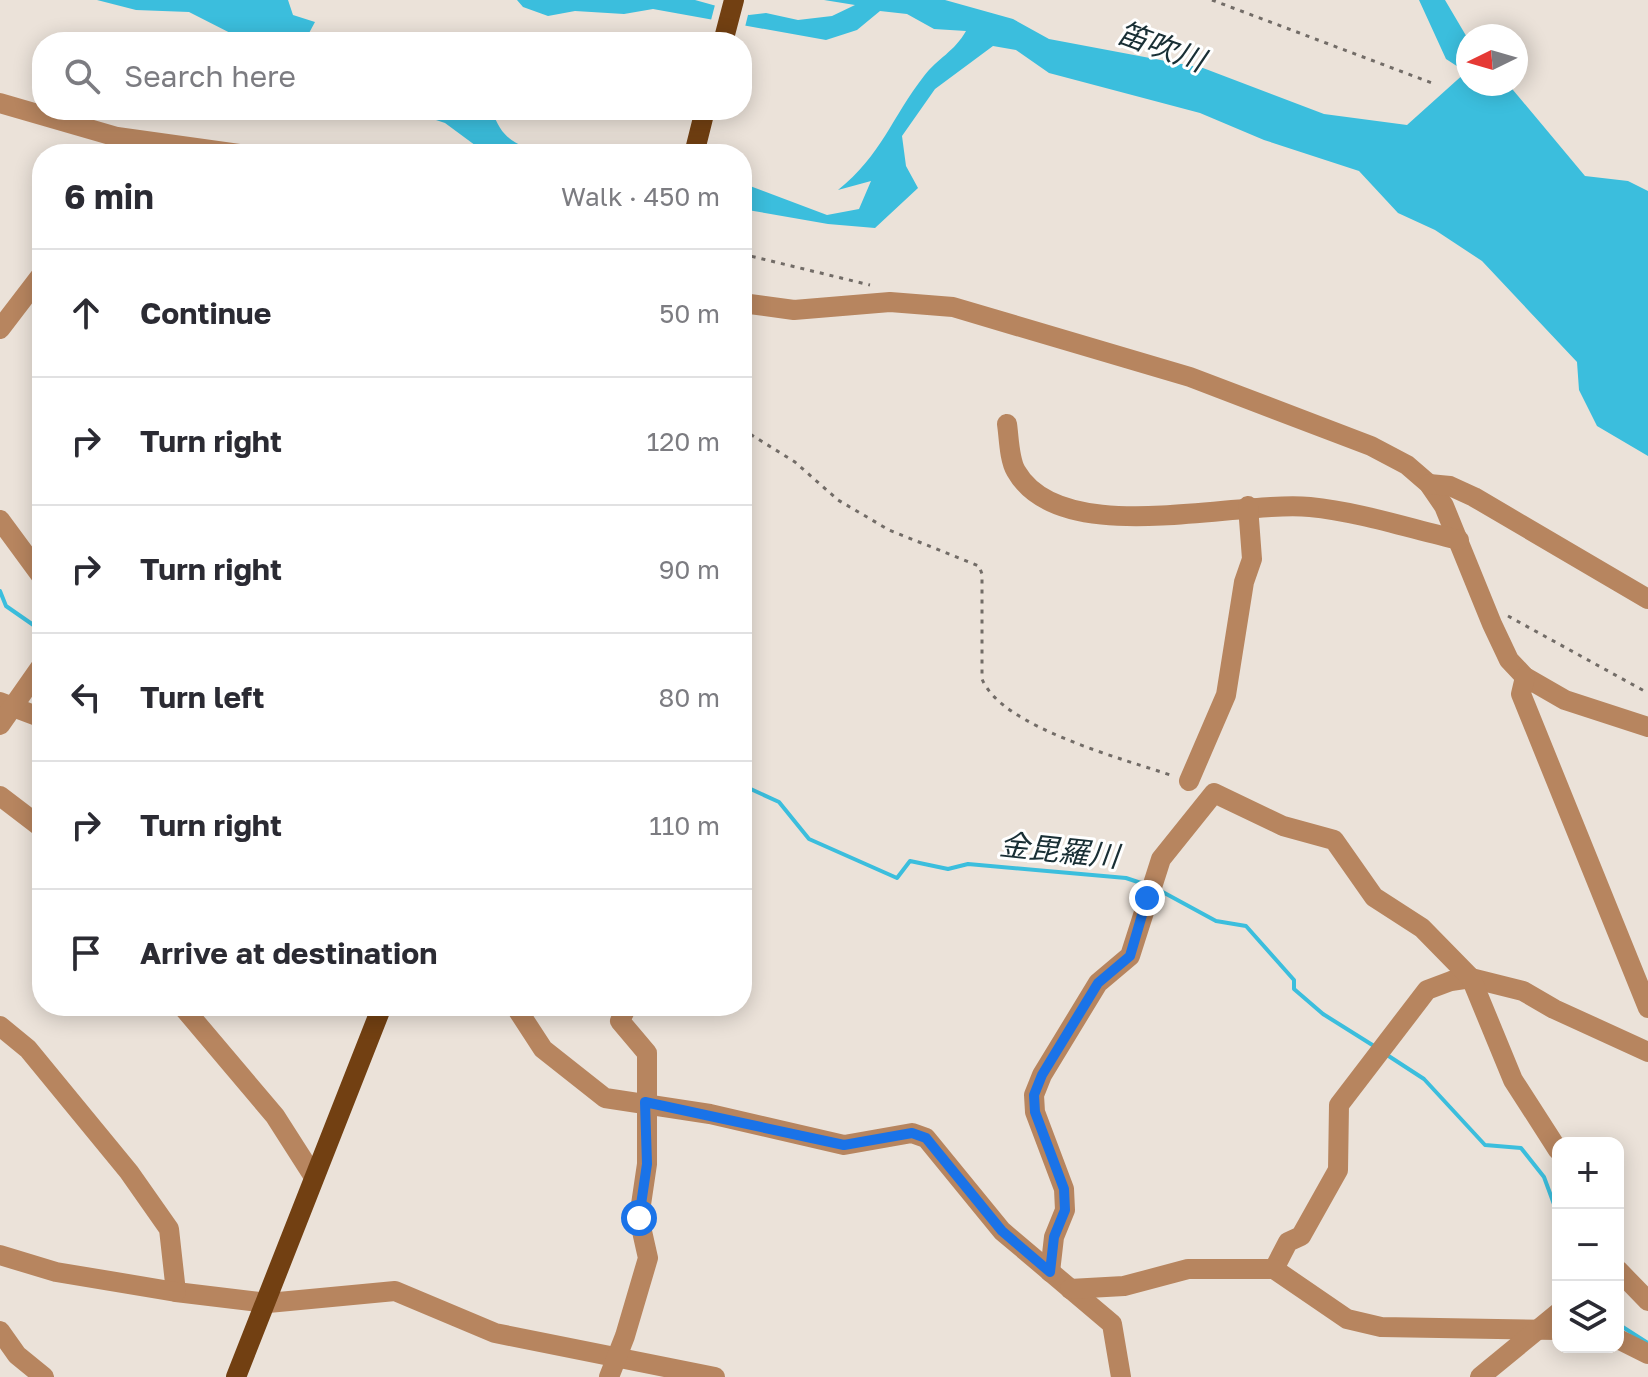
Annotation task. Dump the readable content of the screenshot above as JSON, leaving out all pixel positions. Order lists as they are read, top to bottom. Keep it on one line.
{"water":["笛吹川","金毘羅川"],"north":"left","page":{"search":"Search here","heading":["6 min","Walk · 450 m"],"list":[["Continue","50 m"],["Turn right","120 m"],["Turn right","90 m"],["Turn left","80 m"],["Turn right","110 m"],"Arrive at destination"],"map_buttons":["+","−"]}}
